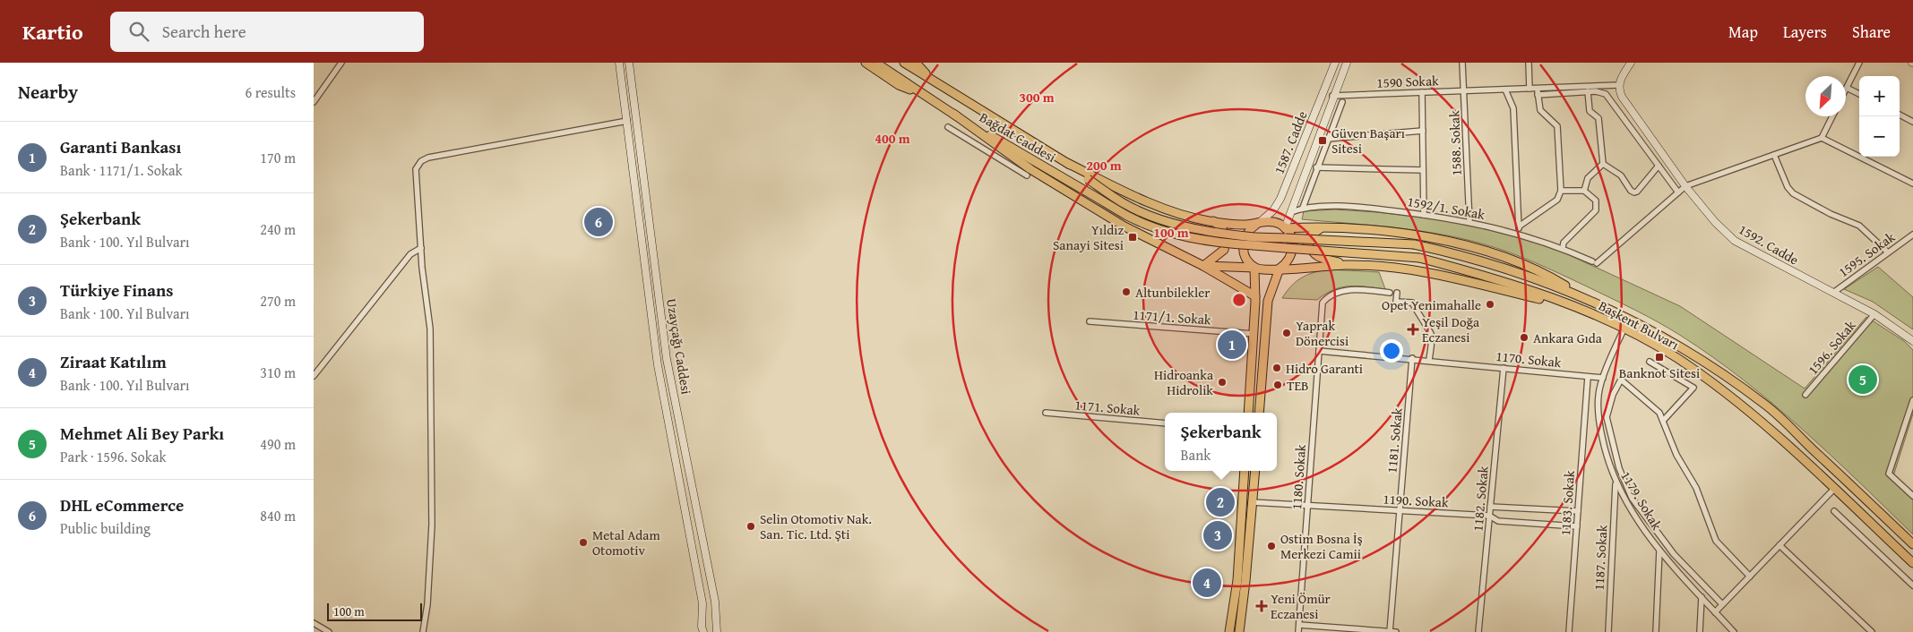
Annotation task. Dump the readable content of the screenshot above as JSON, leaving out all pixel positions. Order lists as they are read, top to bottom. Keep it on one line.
{"streets":{"main road":["Bağdat Caddesi","1587. Cadde","1592. Cadde","Başkent Bulvarı","Uzayçağı Caddesi"],"street":["1590 Sokak","1588. Sokak","1592/1. Sokak","1595. Sokak","1171/1. Sokak","1596. Sokak","1170. Sokak","1171. Sokak","1181. Sokak","1180. Sokak","1182. Sokak","1190. Sokak","1179. Sokak","1183. Sokak","1187. Sokak"]},"crossings":[["1590 Sokak","1587. Cadde"],["1590 Sokak","1588. Sokak"],["1590 Sokak","1592. Cadde"],["Bağdat Caddesi","Başkent Bulvarı"],["1587. Cadde","1592/1. Sokak"],["1588. Sokak","1592/1. Sokak"],["1592. Cadde","1595. Sokak"],["1592. Cadde","1596. Sokak"],["Başkent Bulvarı","1179. Sokak"],["1170. Sokak","1181. Sokak"],["1170. Sokak","1180. Sokak"],["1170. Sokak","1182. Sokak"],["1170. Sokak","1179. Sokak"],["1170. Sokak","1183. Sokak"],["1181. Sokak","1190. Sokak"],["1180. Sokak","1190. Sokak"],["1182. Sokak","1190. Sokak"],["1190. Sokak","1183. Sokak"],["1179. Sokak","1187. Sokak"]],"places":{"transit":["Güven Başarı Sitesi","Yıldız Sanayi Sitesi","Banknot Sitesi"],"other":["Altunbilekler","Opet Yenimahalle","Yaprak Dönercisi","Ankara Gıda","Hidro Garanti","Hidroanka Hidrolik","TEB","Selin Otomotiv Nak. San. Tic. Ltd. Şti","Metal Adam Otomotiv","Ostim Bosna İş Merkezi Camii"],"health":["Yeşil Doğa Eczanesi","Yeni Ömür Eczanesi"]},"scale_bar":"100 m","north":"bottom left","page":{"header":"Kartio","search":"Search here","nav":["Map","Layers","Share"],"heading":["Nearby","6 results"],"map_buttons":["+","−"],"list":[{"mark":"1","name":"Garanti Bankası","note":"Bank · 1171/1. Sokak","value":"170 m"},{"mark":"2","name":"Şekerbank","note":"Bank · 100. Yıl Bulvarı","value":"240 m"},{"mark":"3","name":"Türkiye Finans","note":"Bank · 100. Yıl Bulvarı","value":"270 m"},{"mark":"4","name":"Ziraat Katılım","note":"Bank · 100. Yıl Bulvarı","value":"310 m"},{"mark":"5","name":"Mehmet Ali Bey Parkı","note":"Park · 1596. Sokak","value":"490 m"},{"mark":"6","name":"DHL eCommerce","note":"Public building","value":"840 m"}],"pins":["6","1","5","2","3","4"],"popup":["Şekerbank","Bank"],"scale":"100 m"},"rings":["300 m","400 m","200 m","100 m"]}
